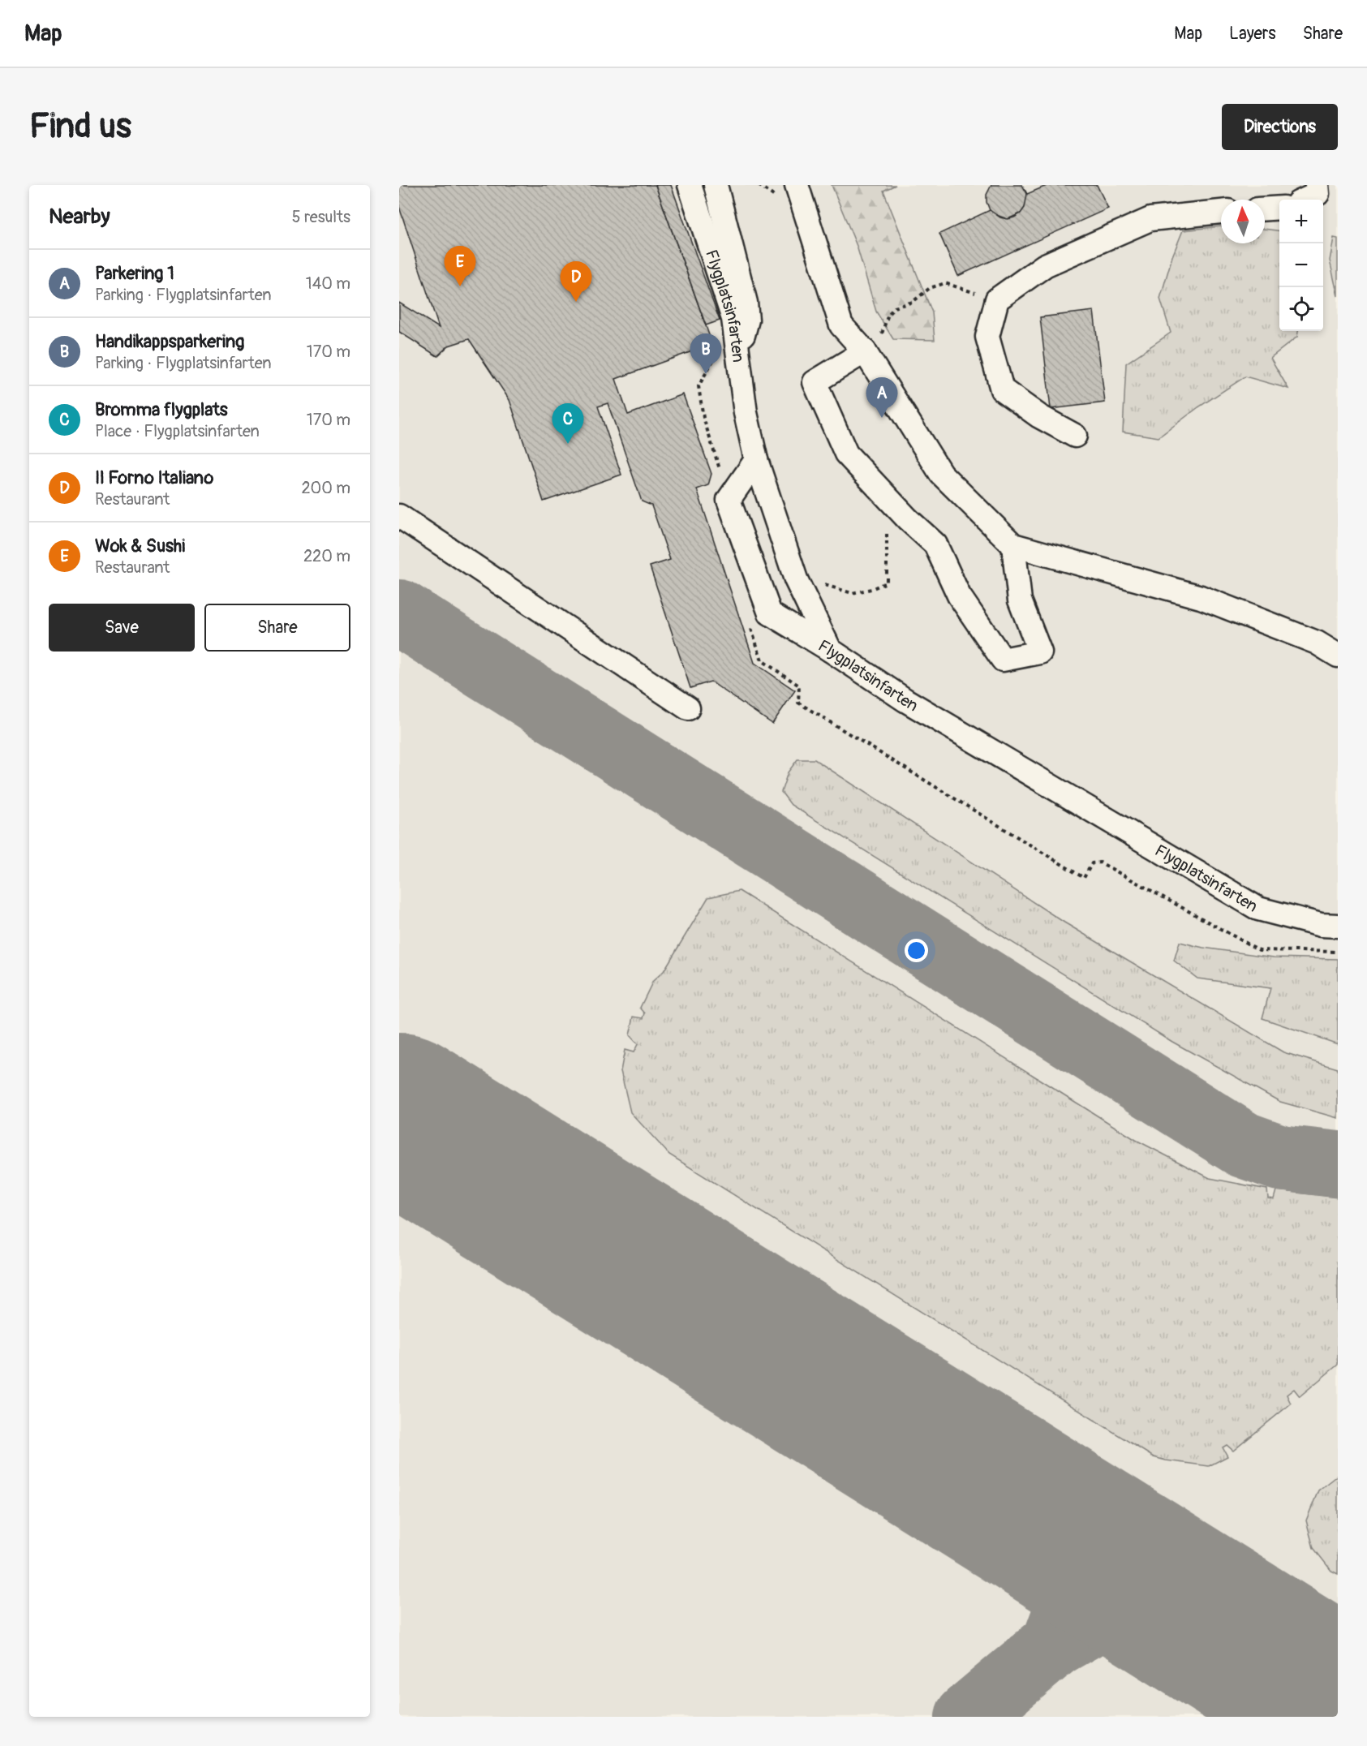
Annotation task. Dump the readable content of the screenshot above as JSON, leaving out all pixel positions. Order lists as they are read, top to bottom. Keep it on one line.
{"streets":{"street":["Flygplatsinfarten"]},"north":"top","page":{"header":"Map","nav":["Map","Layers","Share"],"buttons":["Directions",["Save","Share"]],"title":"Find us","heading":["Nearby","5 results"],"map_buttons":["+","−"],"pins":["E","D","B","A","C"],"list":[{"mark":"A","name":"Parkering 1","note":"Parking · Flygplatsinfarten","value":"140 m"},{"mark":"B","name":"Handikappsparkering","note":"Parking · Flygplatsinfarten","value":"170 m"},{"mark":"C","name":"Bromma flygplats","note":"Place · Flygplatsinfarten","value":"170 m"},{"mark":"D","name":"Il Forno Italiano","note":"Restaurant","value":"200 m"},{"mark":"E","name":"Wok & Sushi","note":"Restaurant","value":"220 m"}]}}
